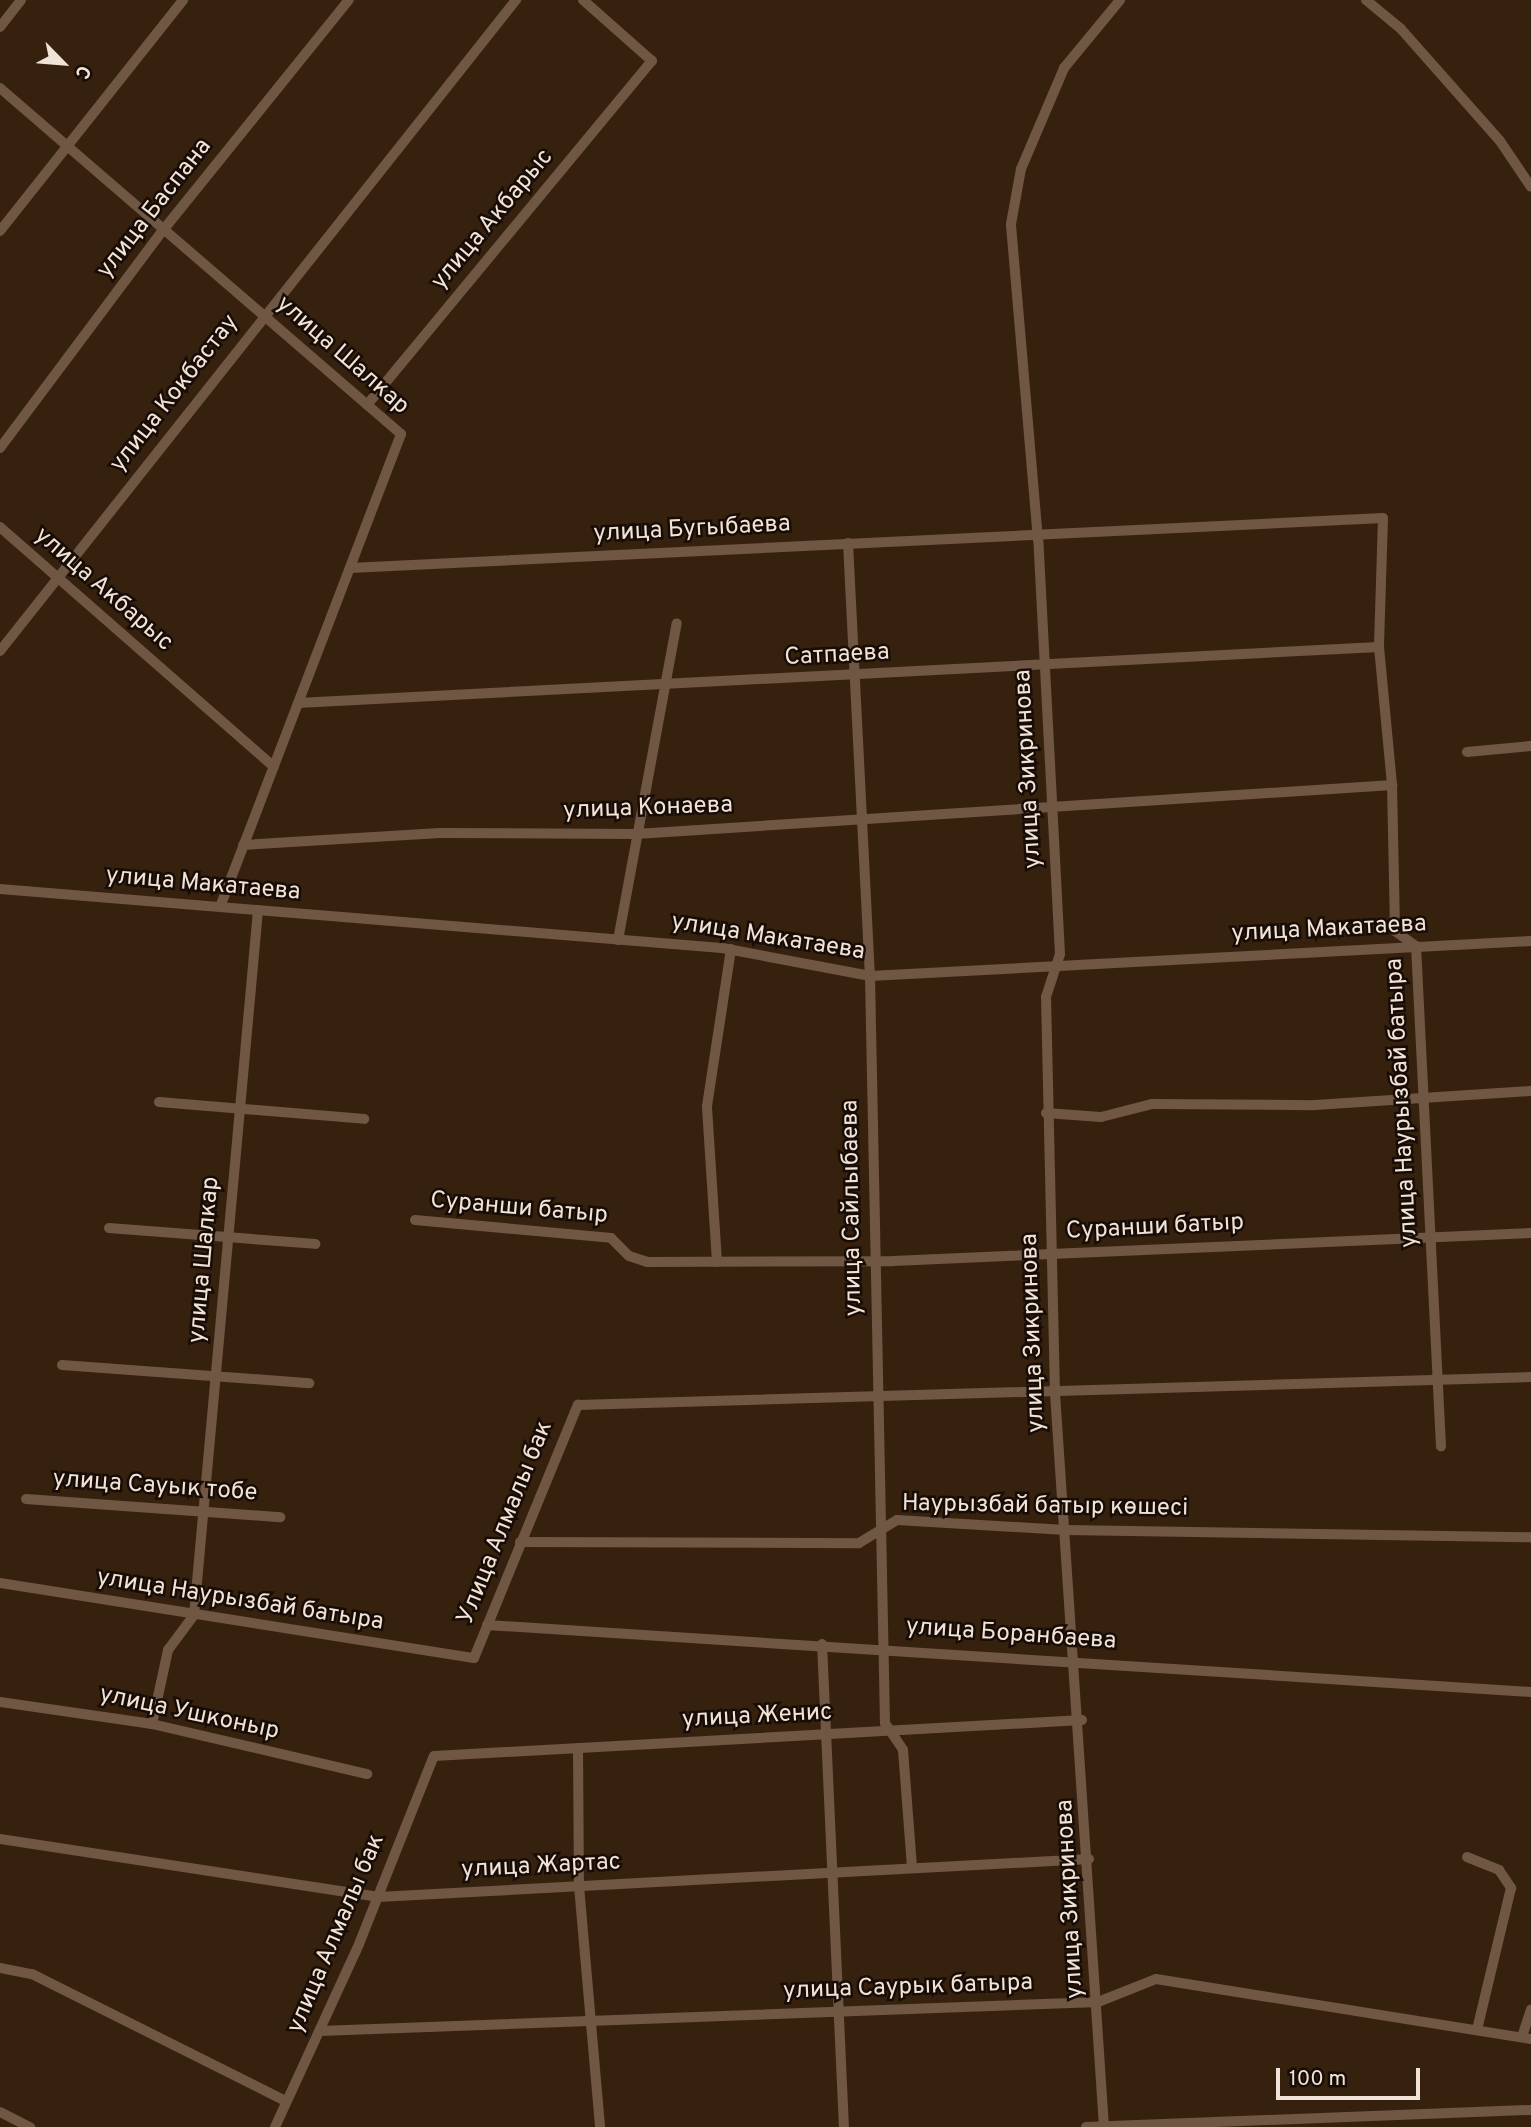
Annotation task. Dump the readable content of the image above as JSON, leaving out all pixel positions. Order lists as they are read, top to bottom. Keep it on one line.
{"streets":{"street":["улица Баспана","улица Акбарыс","улица Шалкар","улица Кокбастау","улица Бугыбаева","Сатпаева","улица Зикринова","улица Конаева","улица Макатаева","улица Наурызбай батыра","улица Сайлыбаева","Суранши батыр","улица Сауык тобе","Наурызбай батыр көшесі","Улица Алмалы бак","улица Боранбаева","улица Ушконыр","улица Женис","улица Жартас","улица Алмалы бак","улица Саурык батыра"]},"crossings":[["улица Баспана","улица Шалкар"],["улица Акбарыс","улица Шалкар"],["улица Акбарыс","улица Кокбастау"],["улица Шалкар","улица Кокбастау"],["улица Шалкар","улица Бугыбаева"],["улица Шалкар","Сатпаева"],["улица Шалкар","улица Конаева"],["улица Шалкар","улица Макатаева"],["улица Шалкар","улица Наурызбай батыра"],["улица Шалкар","улица Сауык тобе"],["улица Бугыбаева","улица Зикринова"],["улица Бугыбаева","улица Наурызбай батыра"],["улица Бугыбаева","улица Сайлыбаева"],["Сатпаева","улица Зикринова"],["Сатпаева","улица Наурызбай батыра"],["Сатпаева","улица Сайлыбаева"],["улица Зикринова","улица Конаева"],["улица Зикринова","улица Макатаева"],["улица Зикринова","Суранши батыр"],["улица Зикринова","Наурызбай батыр көшесі"],["улица Зикринова","улица Боранбаева"],["улица Зикринова","улица Женис"],["улица Зикринова","улица Жартас"],["улица Зикринова","улица Саурык батыра"],["улица Конаева","улица Наурызбай батыра"],["улица Конаева","улица Сайлыбаева"],["улица Макатаева","улица Наурызбай батыра"],["улица Макатаева","улица Сайлыбаева"],["улица Наурызбай батыра","Суранши батыр"],["улица Наурызбай батыра","Улица Алмалы бак"],["улица Сайлыбаева","Суранши батыр"],["улица Сайлыбаева","Наурызбай батыр көшесі"],["улица Сайлыбаева","Улица Алмалы бак"],["улица Сайлыбаева","улица Боранбаева"],["улица Сайлыбаева","улица Женис"],["улица Сайлыбаева","улица Жартас"],["Наурызбай батыр көшесі","Улица Алмалы бак"],["Улица Алмалы бак","улица Боранбаева"],["улица Женис","улица Алмалы бак"],["улица Жартас","улица Алмалы бак"],["улица Алмалы бак","улица Саурык батыра"]],"scale_bar":"100 m","north":"bottom right"}
